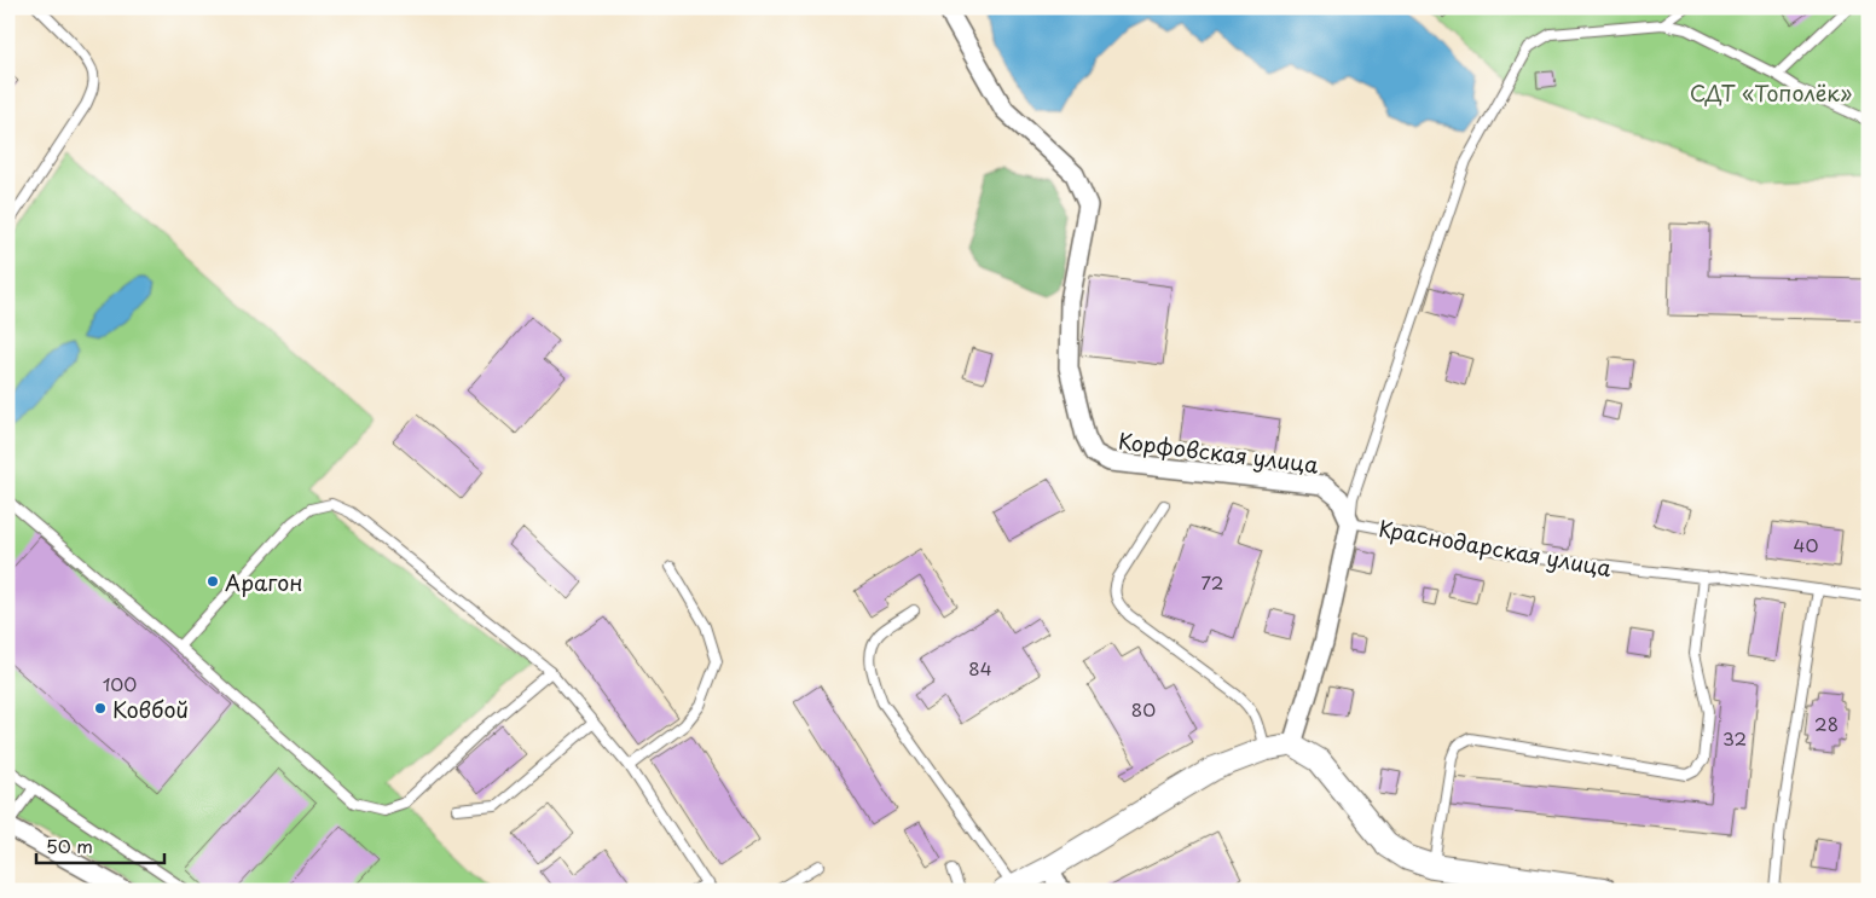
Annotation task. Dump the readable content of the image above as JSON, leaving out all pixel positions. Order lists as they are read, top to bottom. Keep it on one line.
{"streets":{"street":["Корфовская улица","Краснодарская улица"]},"crossings":[["Корфовская улица","Краснодарская улица"]],"parks":["СДТ «Тополёк»"],"places":["Арагон","Ковбой"],"house_numbers":["40","72","84","100","80","28","32"],"scale_bar":"50 m"}
